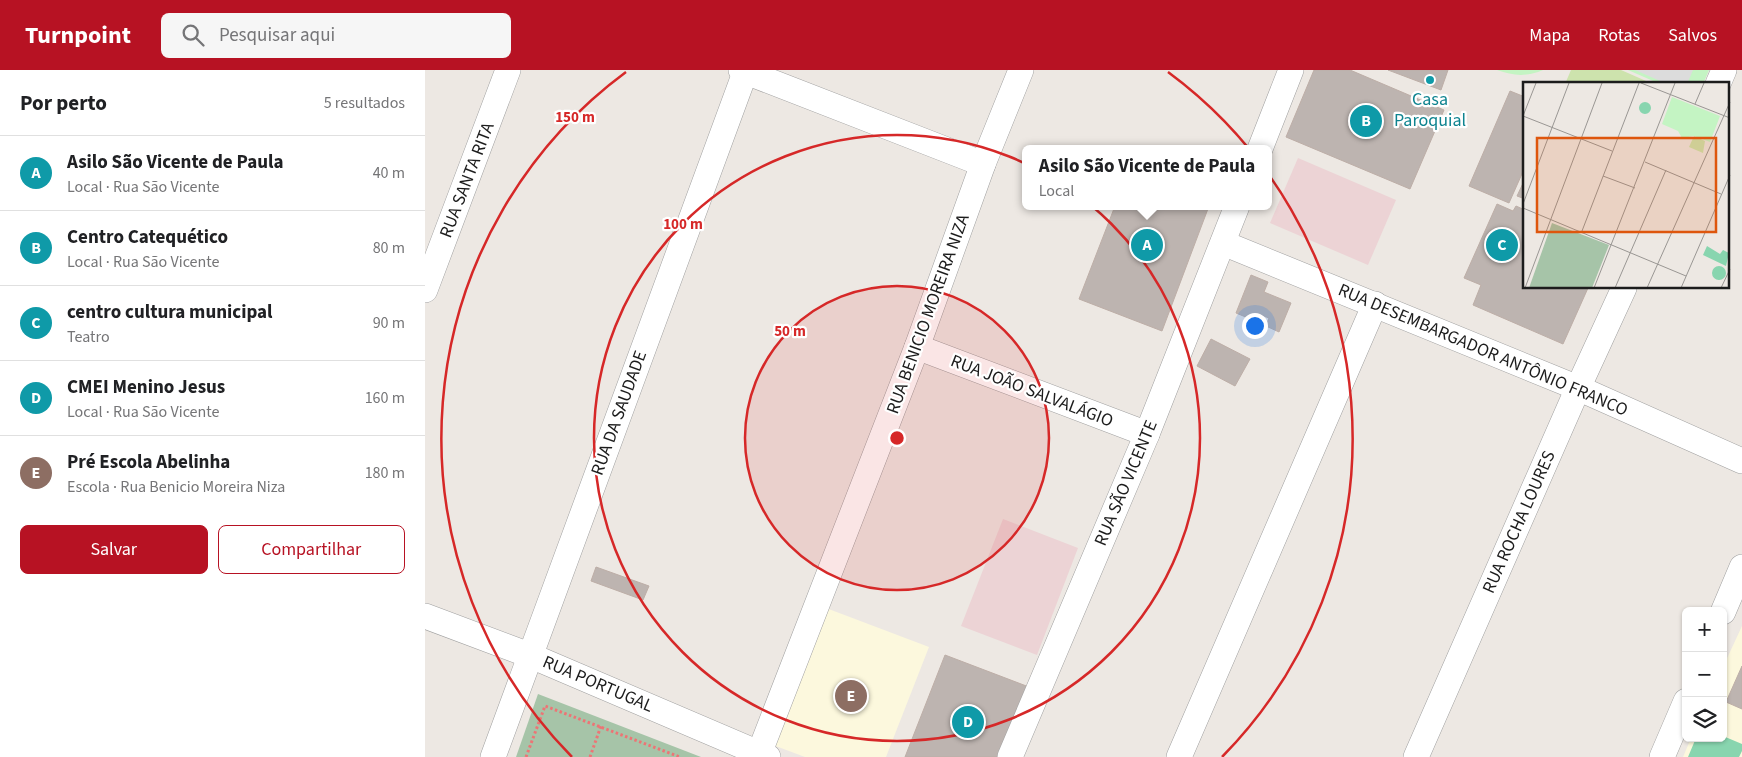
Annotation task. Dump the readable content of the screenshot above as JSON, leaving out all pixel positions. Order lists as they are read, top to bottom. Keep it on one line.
{"streets":{"street":["RUA SANTA RITA","RUA BENICIO MOREIRA NIZA","RUA DESEMBARGADOR ANTÔNIO FRANCO","RUA JOÃO SALVALÁGIO","RUA DA SAUDADE","RUA SÃO VICENTE","RUA ROCHA LOURES","RUA PORTUGAL"]},"crossings":[["RUA BENICIO MOREIRA NIZA","RUA JOÃO SALVALÁGIO"],["RUA BENICIO MOREIRA NIZA","RUA PORTUGAL"],["RUA DESEMBARGADOR ANTÔNIO FRANCO","RUA SÃO VICENTE"],["RUA DESEMBARGADOR ANTÔNIO FRANCO","RUA ROCHA LOURES"],["RUA JOÃO SALVALÁGIO","RUA SÃO VICENTE"],["RUA DA SAUDADE","RUA PORTUGAL"]],"places":["Casa Paroquial"],"page":{"header":"Turnpoint","search":"Pesquisar aqui","nav":["Mapa","Rotas","Salvos"],"heading":["Por perto","5 resultados"],"pins":["B","A","C","E","D"],"list":[{"mark":"A","name":"Asilo São Vicente de Paula","note":"Local · Rua São Vicente","value":"40 m"},{"mark":"B","name":"Centro Catequético","note":"Local · Rua São Vicente","value":"80 m"},{"mark":"C","name":"centro cultura municipal","note":"Teatro","value":"90 m"},{"mark":"D","name":"CMEI Menino Jesus","note":"Local · Rua São Vicente","value":"160 m"},{"mark":"E","name":"Pré Escola Abelinha","note":"Escola · Rua Benicio Moreira Niza","value":"180 m"}],"popup":["Asilo São Vicente de Paula","Local"],"buttons":["Salvar","Compartilhar"],"map_buttons":["+","−"]},"rings":["150 m","100 m","50 m"]}
